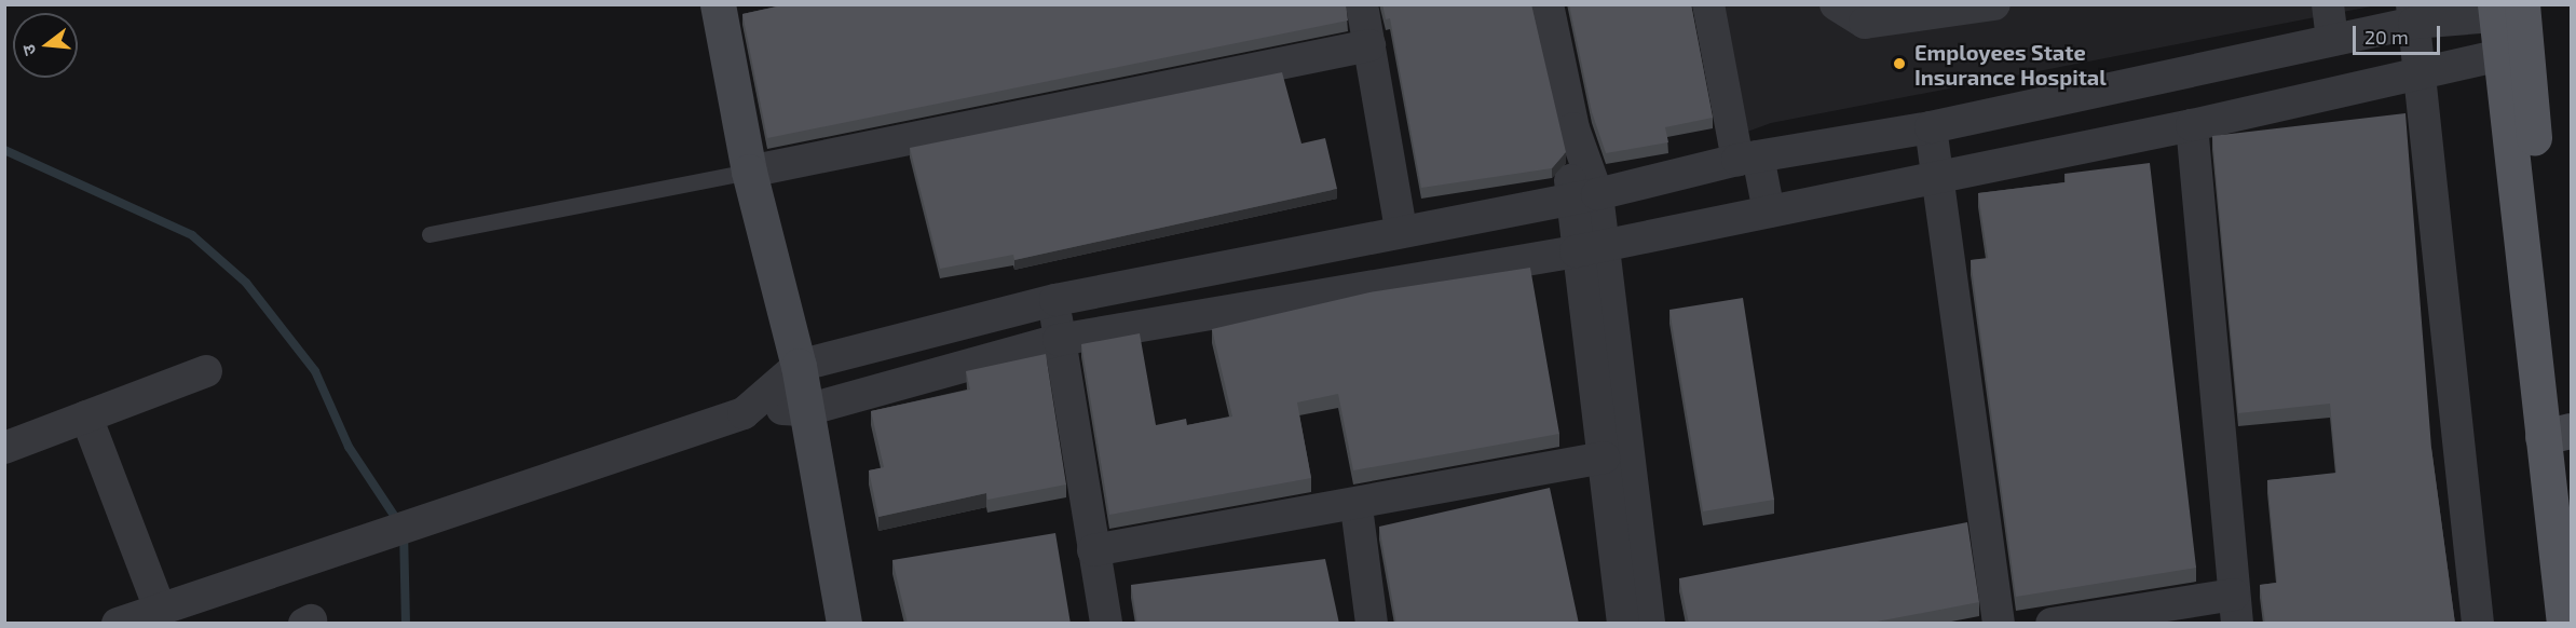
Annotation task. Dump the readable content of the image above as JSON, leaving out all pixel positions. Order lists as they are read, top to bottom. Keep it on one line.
{"places":["Employees State Insurance Hospital"],"scale_bar":"20 m","north":"left"}
